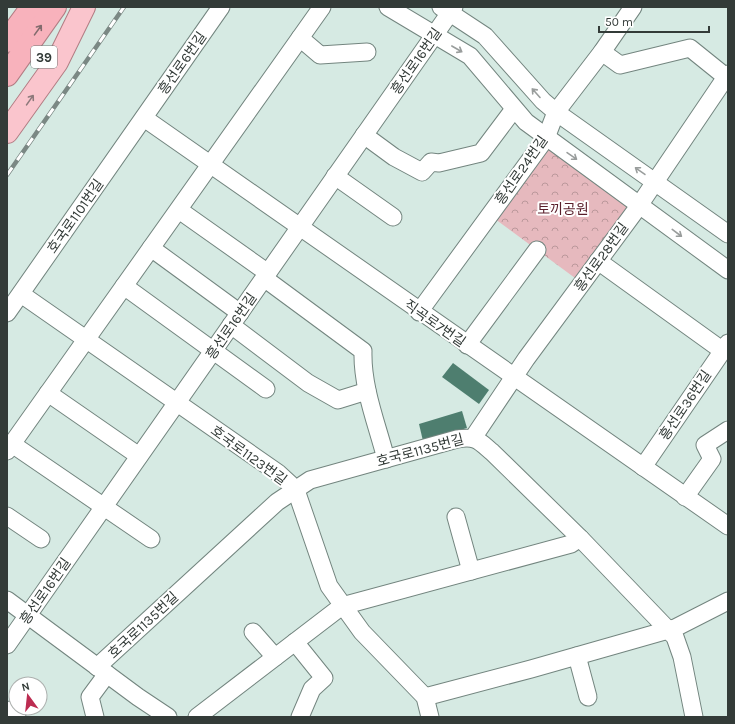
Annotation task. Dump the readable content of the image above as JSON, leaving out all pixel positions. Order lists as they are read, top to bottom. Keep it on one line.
{"streets":{"main road":["39"],"street":["흥선로16번길","흥선로6번길","흥선로24번길","호국로1101번길","흥선로28번길","직곡로7번길","흥선로36번길","호국로1135번길","호국로1123번길"]},"crossings":[["흥선로16번길","직곡로7번길"],["흥선로16번길","호국로1123번길"],["흥선로6번길","호국로1101번길"],["흥선로6번길","직곡로7번길"],["흥선로24번길","직곡로7번길"],["호국로1101번길","직곡로7번길"],["호국로1101번길","호국로1123번길"],["흥선로28번길","직곡로7번길"],["흥선로28번길","호국로1135번길"],["직곡로7번길","흥선로36번길"],["호국로1135번길","호국로1123번길"]],"parks":["토끼공원"],"scale_bar":"50 m","north":"top"}
